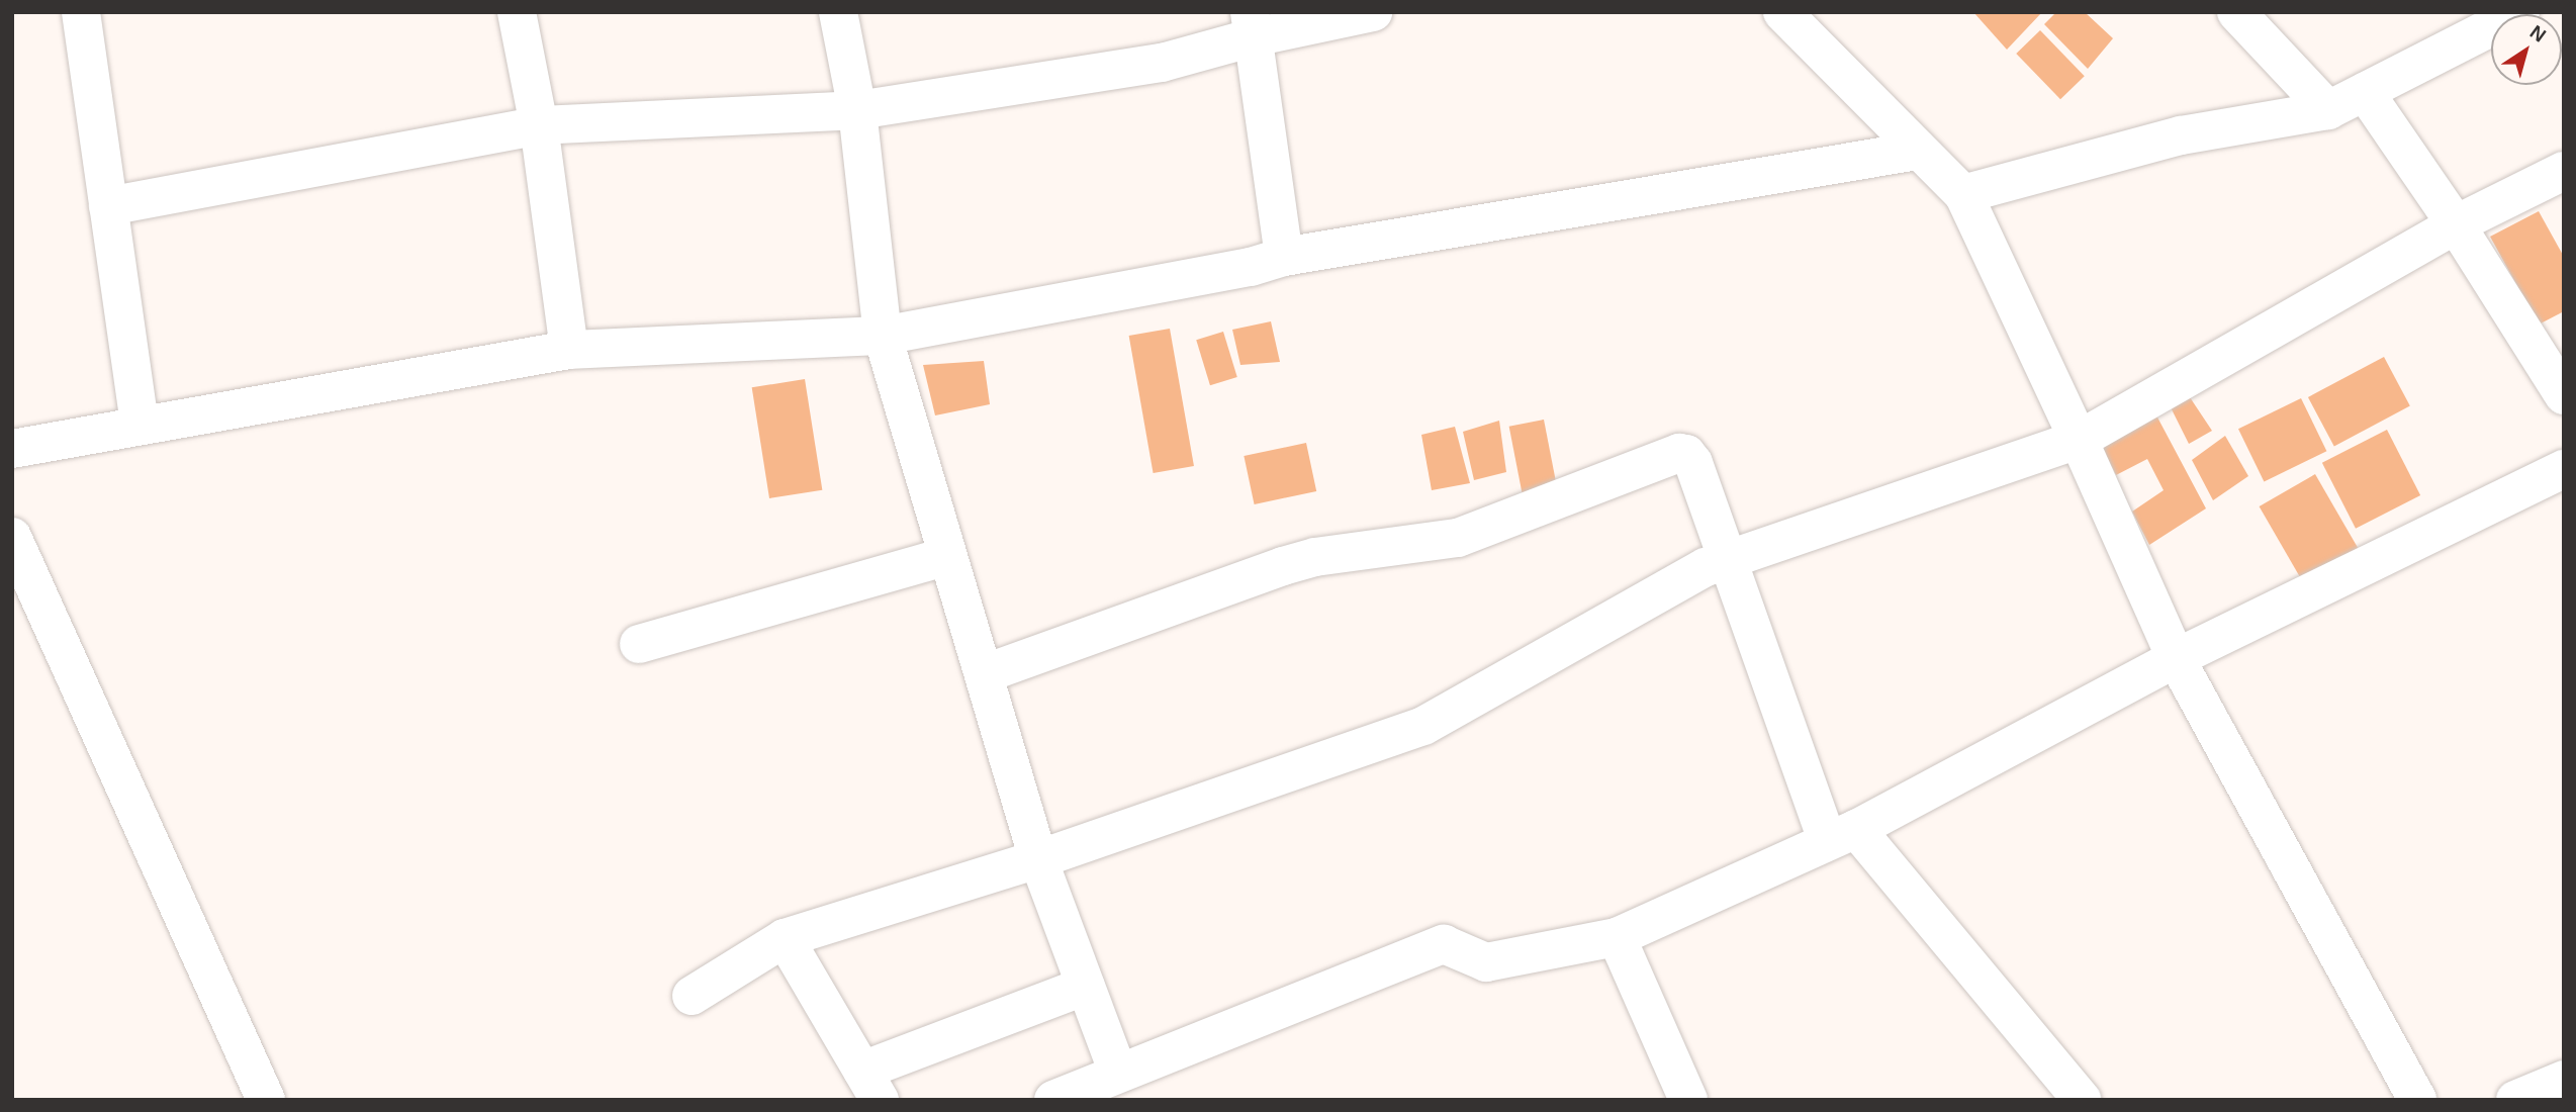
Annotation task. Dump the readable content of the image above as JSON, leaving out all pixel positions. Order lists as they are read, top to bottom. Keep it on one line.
{"north":"top right"}
